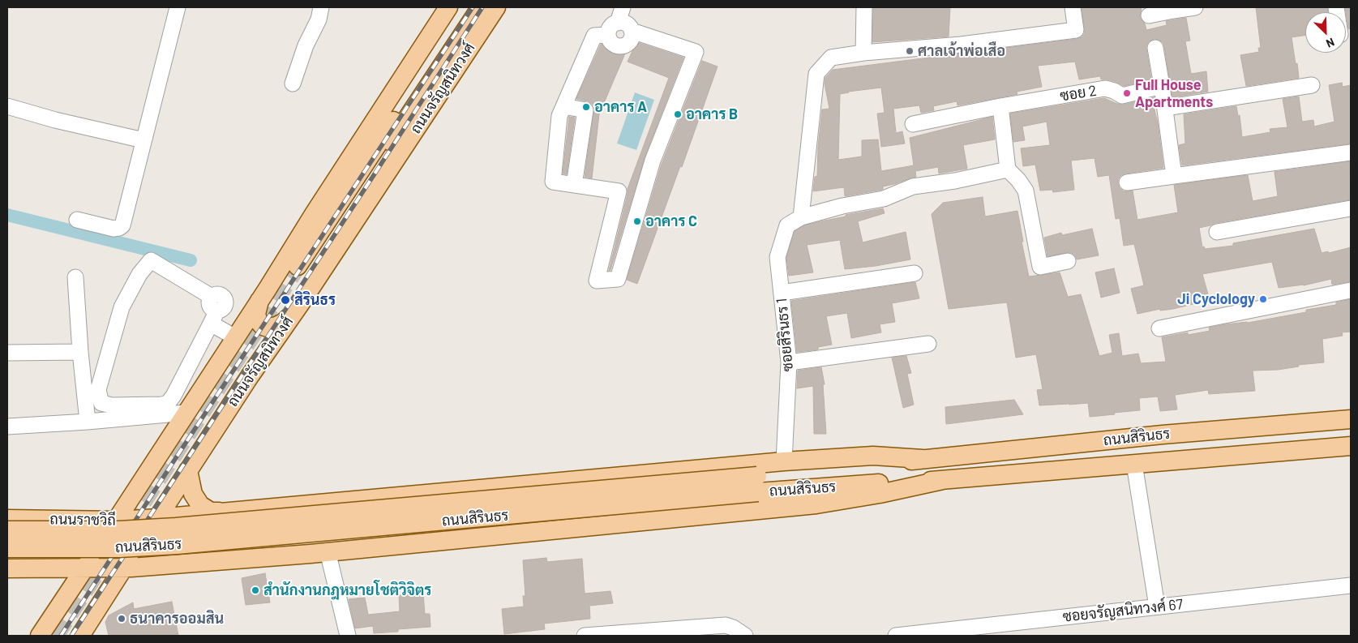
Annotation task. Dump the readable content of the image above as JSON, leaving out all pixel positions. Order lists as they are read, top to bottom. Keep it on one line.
{"streets":{"main road":["ถนนจรัญสนิทวงศ์","ถนนสิรินธร","ถนนราชวิถี"],"street":["ซอย 2","ซอยสิรินธร 1","ซอยจรัญสนิทวงศ์ 67"]},"crossings":[["ถนนจรัญสนิทวงศ์","ถนนสิรินธร"],["ถนนจรัญสนิทวงศ์","ถนนราชวิถี"],["ซอยสิรินธร 1","ถนนสิรินธร"],["ถนนสิรินธร","ถนนราชวิถี"]],"places":["ศาลเจ้าพ่อเสือ","Full House Apartments","อาคาร A","อาคาร B","อาคาร C","Ji Cyclology","สิรินธร","สำนักงานกฎหมายโชติวิจิตร","ธนาคารออมสิน"],"north":"bottom right"}
